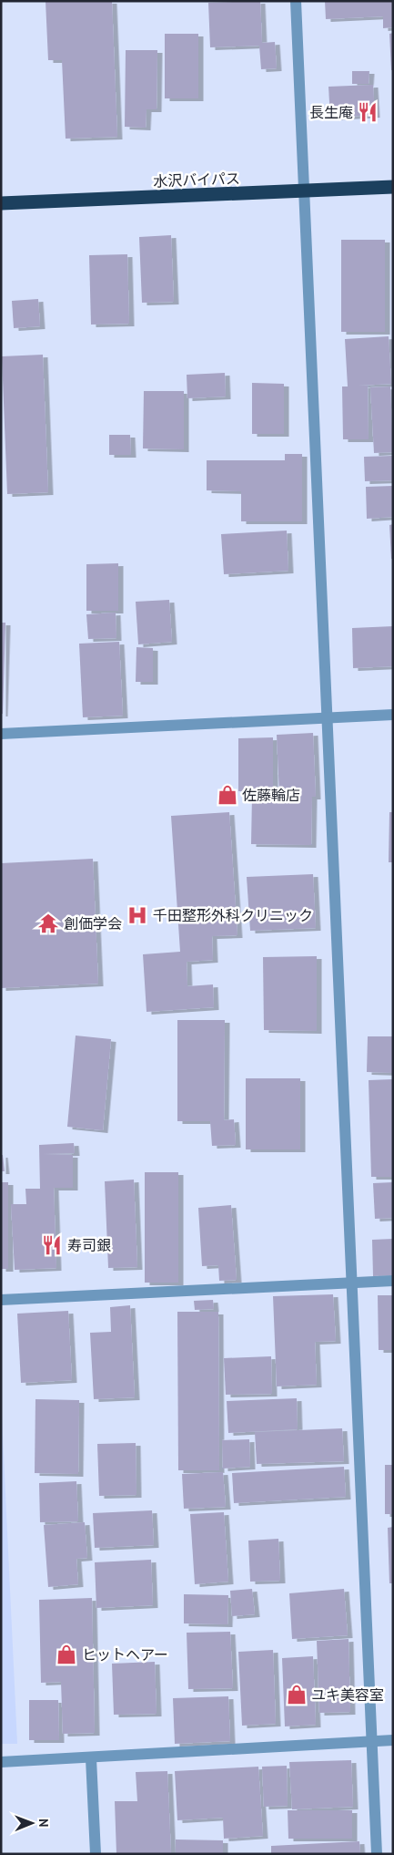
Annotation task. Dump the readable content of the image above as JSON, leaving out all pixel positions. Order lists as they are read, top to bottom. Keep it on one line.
{"streets":{"highway":["水沢バイパス"]},"places":{"restaurant":["長生庵","寿司銀"],"shop":["佐藤輪店","ヒットヘアー","ユキ美容室"],"hospital":["千田整形外科クリニック"],"temple":["創価学会"]},"north":"right"}
